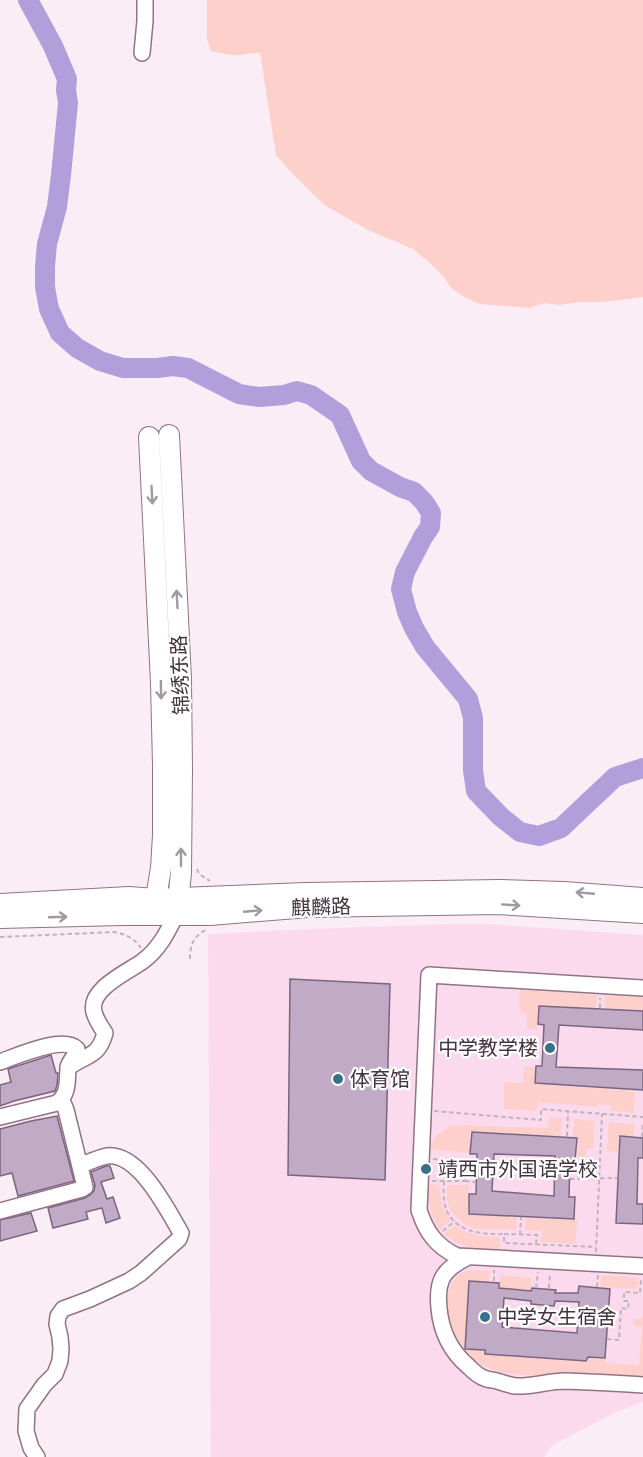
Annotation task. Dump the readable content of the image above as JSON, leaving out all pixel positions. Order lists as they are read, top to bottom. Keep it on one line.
{"streets":{"main road":["锦绣东路","麒麟路"]},"crossings":[["锦绣东路","麒麟路"]],"places":["中学教学楼","体育馆","靖西市外国语学校","中学女生宿舍"]}
